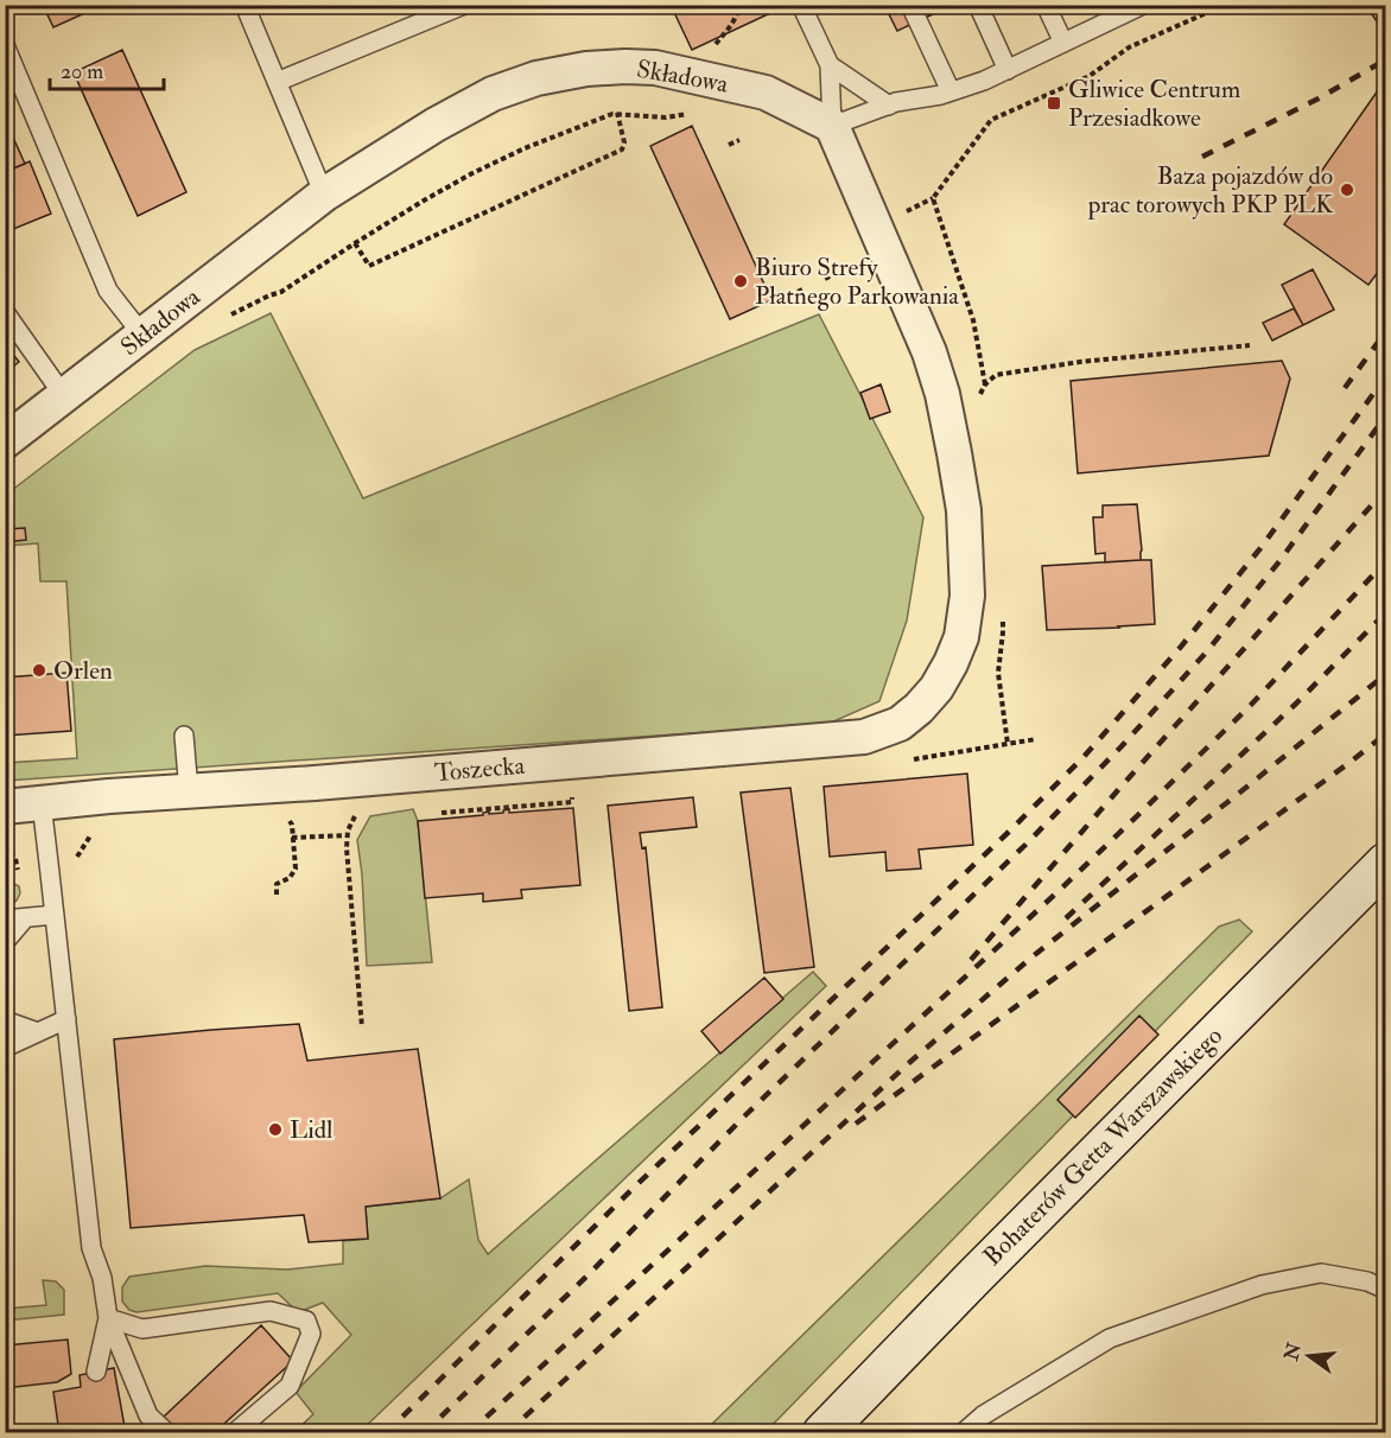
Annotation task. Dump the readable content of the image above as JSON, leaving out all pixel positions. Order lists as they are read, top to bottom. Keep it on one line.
{"streets":{"main road":["Bohaterów Getta Warszawskiego"],"street":["Składowa","Toszecka"]},"crossings":[["Składowa","Toszecka"]],"places":{"transit":["Gliwice Centrum Przesiadkowe"],"other":["Baza pojazdów do prac torowych PKP PLK","Biuro Strefy Płatnego Parkowania","Orlen","Lidl"]},"scale_bar":"20 m","north":"left"}
